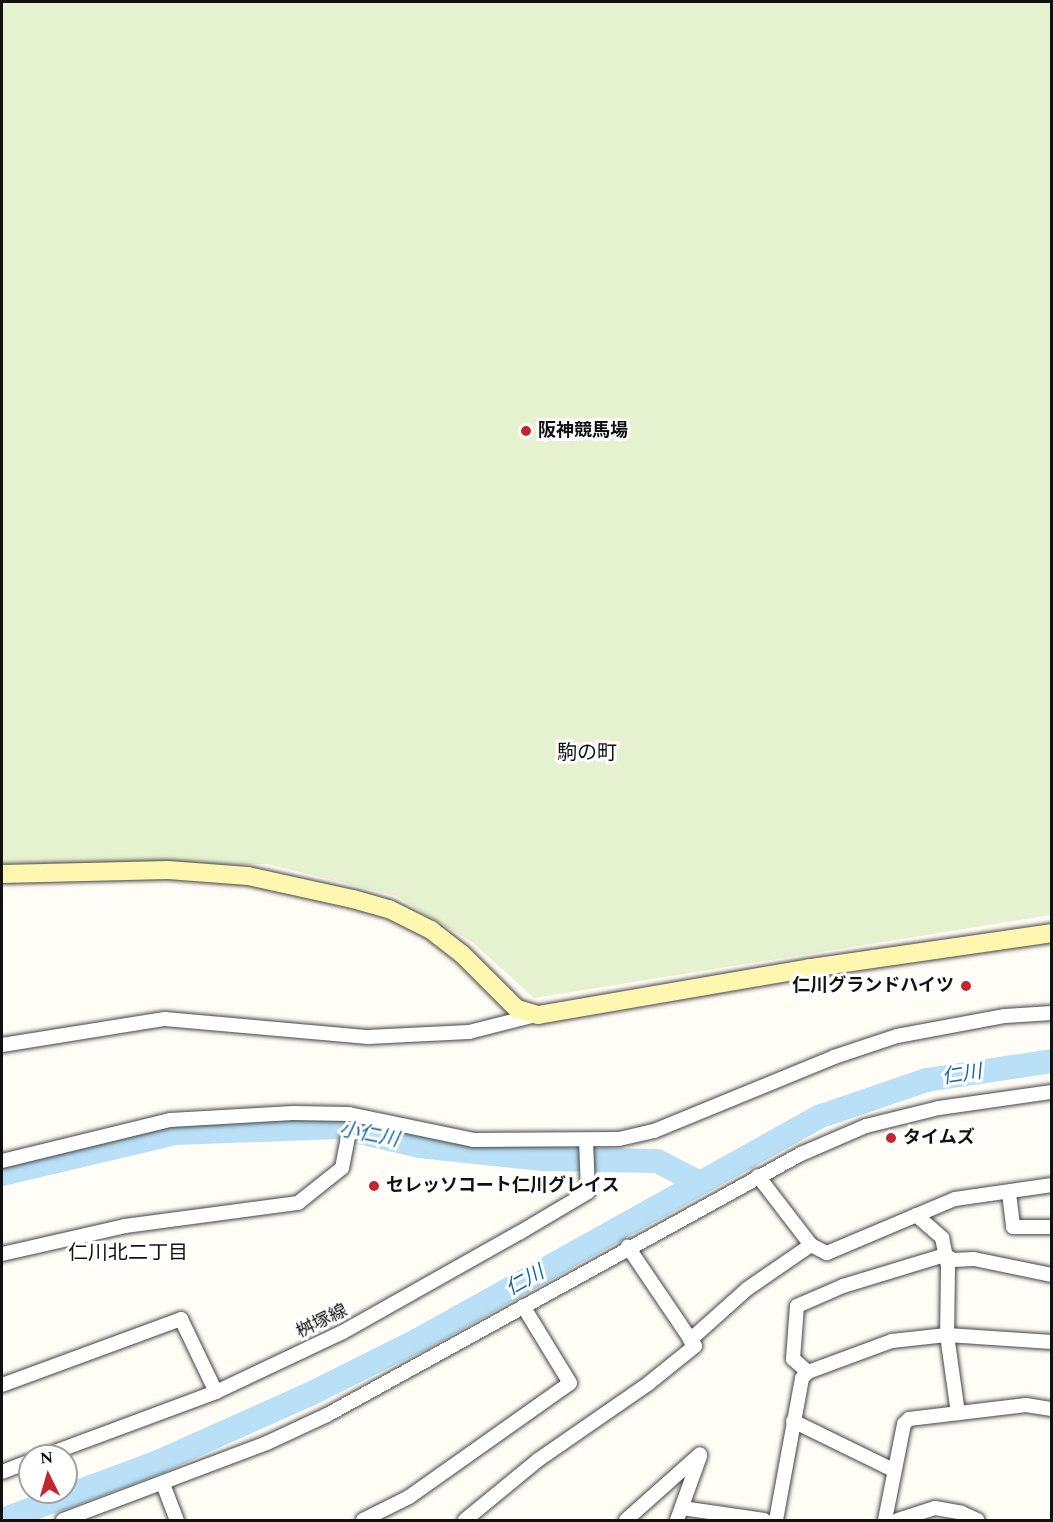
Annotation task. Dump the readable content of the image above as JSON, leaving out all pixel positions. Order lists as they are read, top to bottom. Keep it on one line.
{"streets":{"street":["桝塚線"]},"districts":["駒の町","仁川北二丁目"],"water":["仁川","小仁川"],"places":["阪神競馬場","仁川グランドハイツ","タイムズ","セレッソコート仁川グレイス"],"north":"top"}
